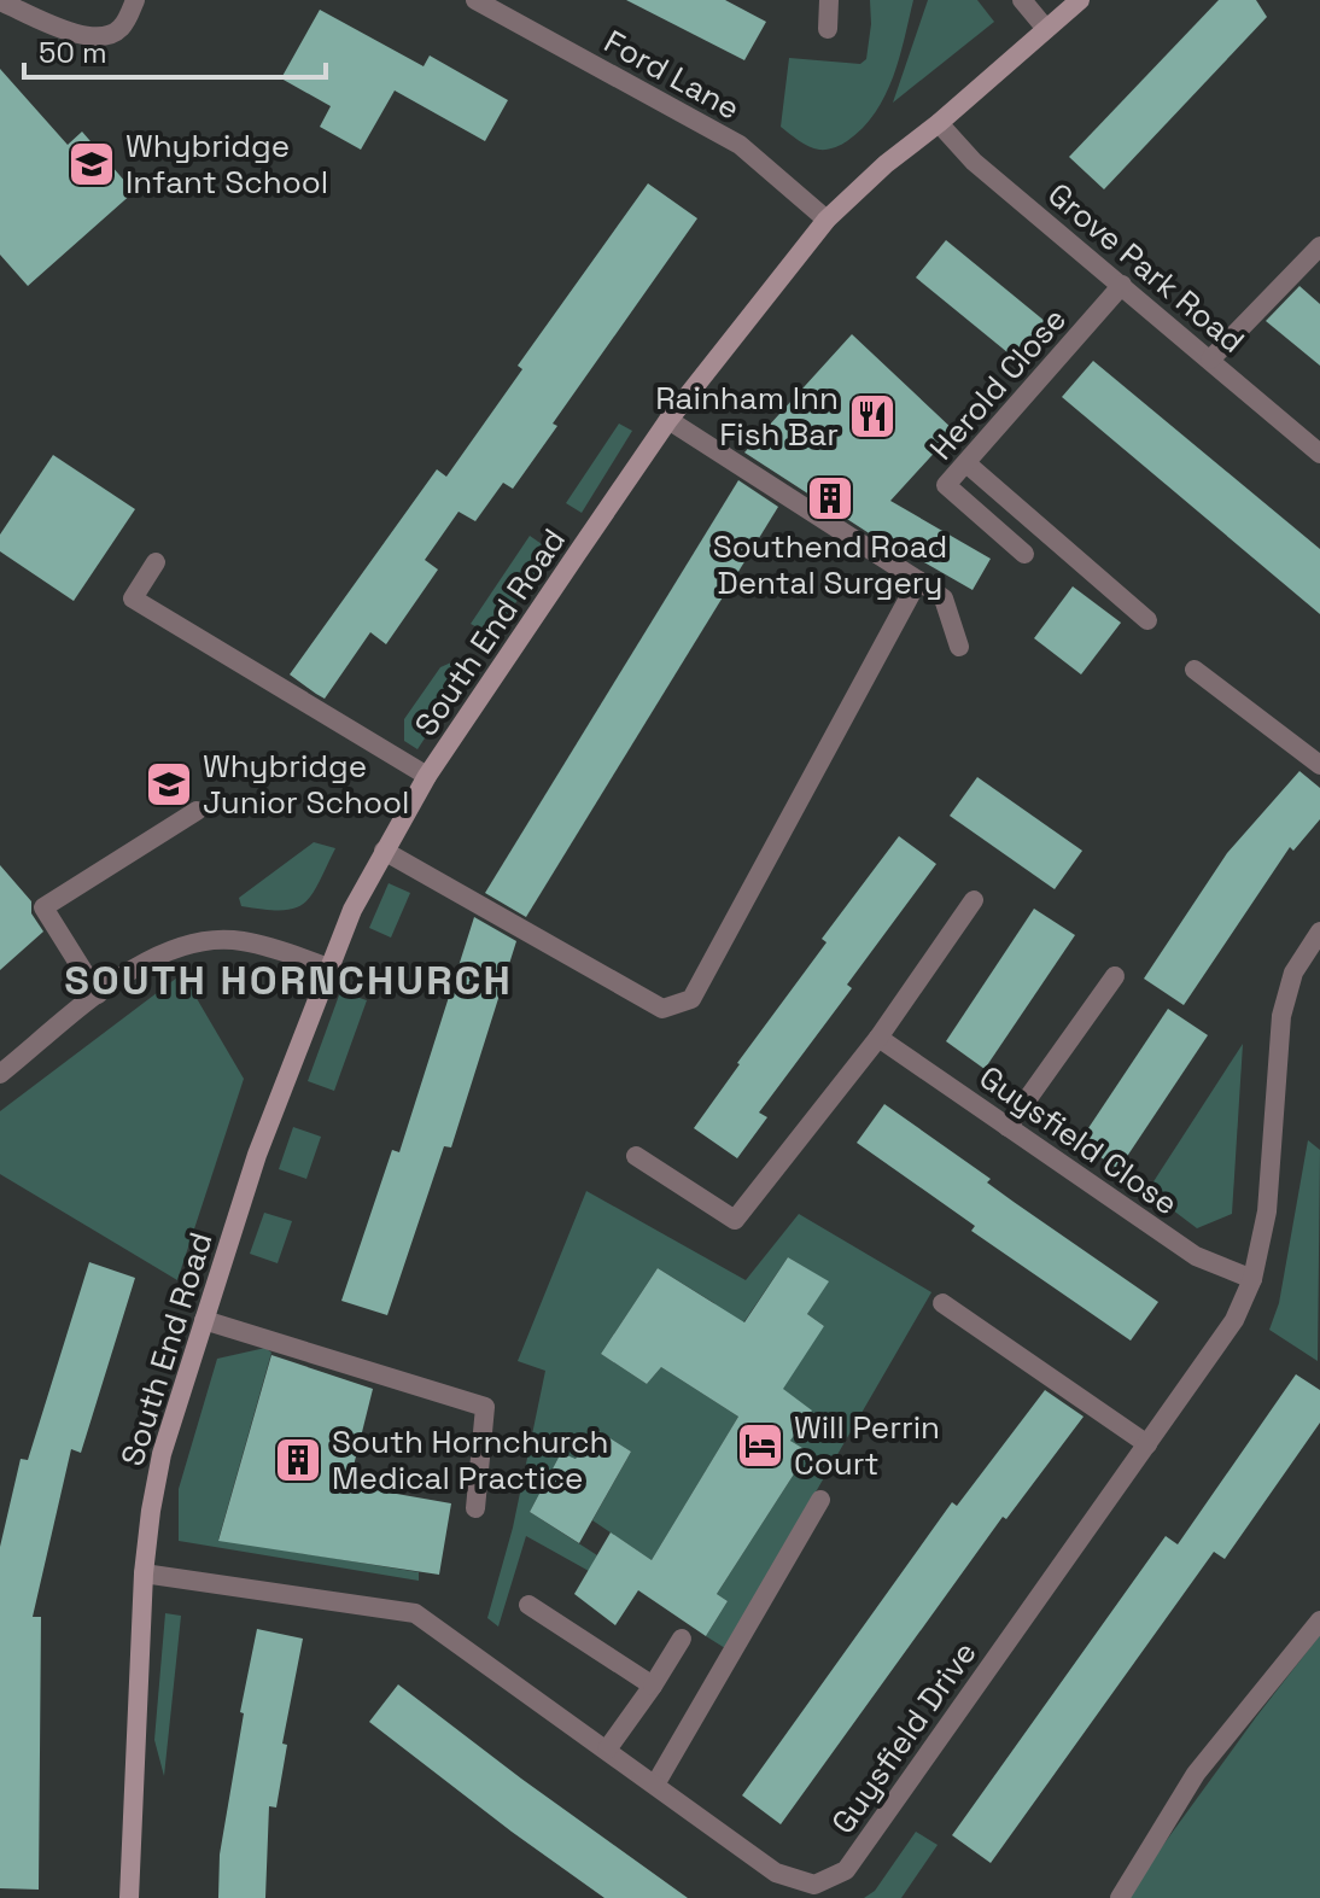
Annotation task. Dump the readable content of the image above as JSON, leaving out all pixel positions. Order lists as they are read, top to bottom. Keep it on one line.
{"streets":{"street":["Ford Lane","Grove Park Road","Herold Close","South End Road","Guysfield Close","Guysfield Drive"]},"crossings":[["Ford Lane","South End Road"],["Grove Park Road","Herold Close"],["Grove Park Road","South End Road"],["South End Road","Guysfield Drive"],["Guysfield Close","Guysfield Drive"]],"districts":["SOUTH HORNCHURCH"],"places":{"school or university":["Whybridge Infant School","Whybridge Junior School"],"restaurant":["Rainham Inn Fish Bar"],"building":["Southend Road Dental Surgery","South Hornchurch Medical Practice"],"hotel":["Will Perrin Court"]},"scale_bar":"50 m"}
